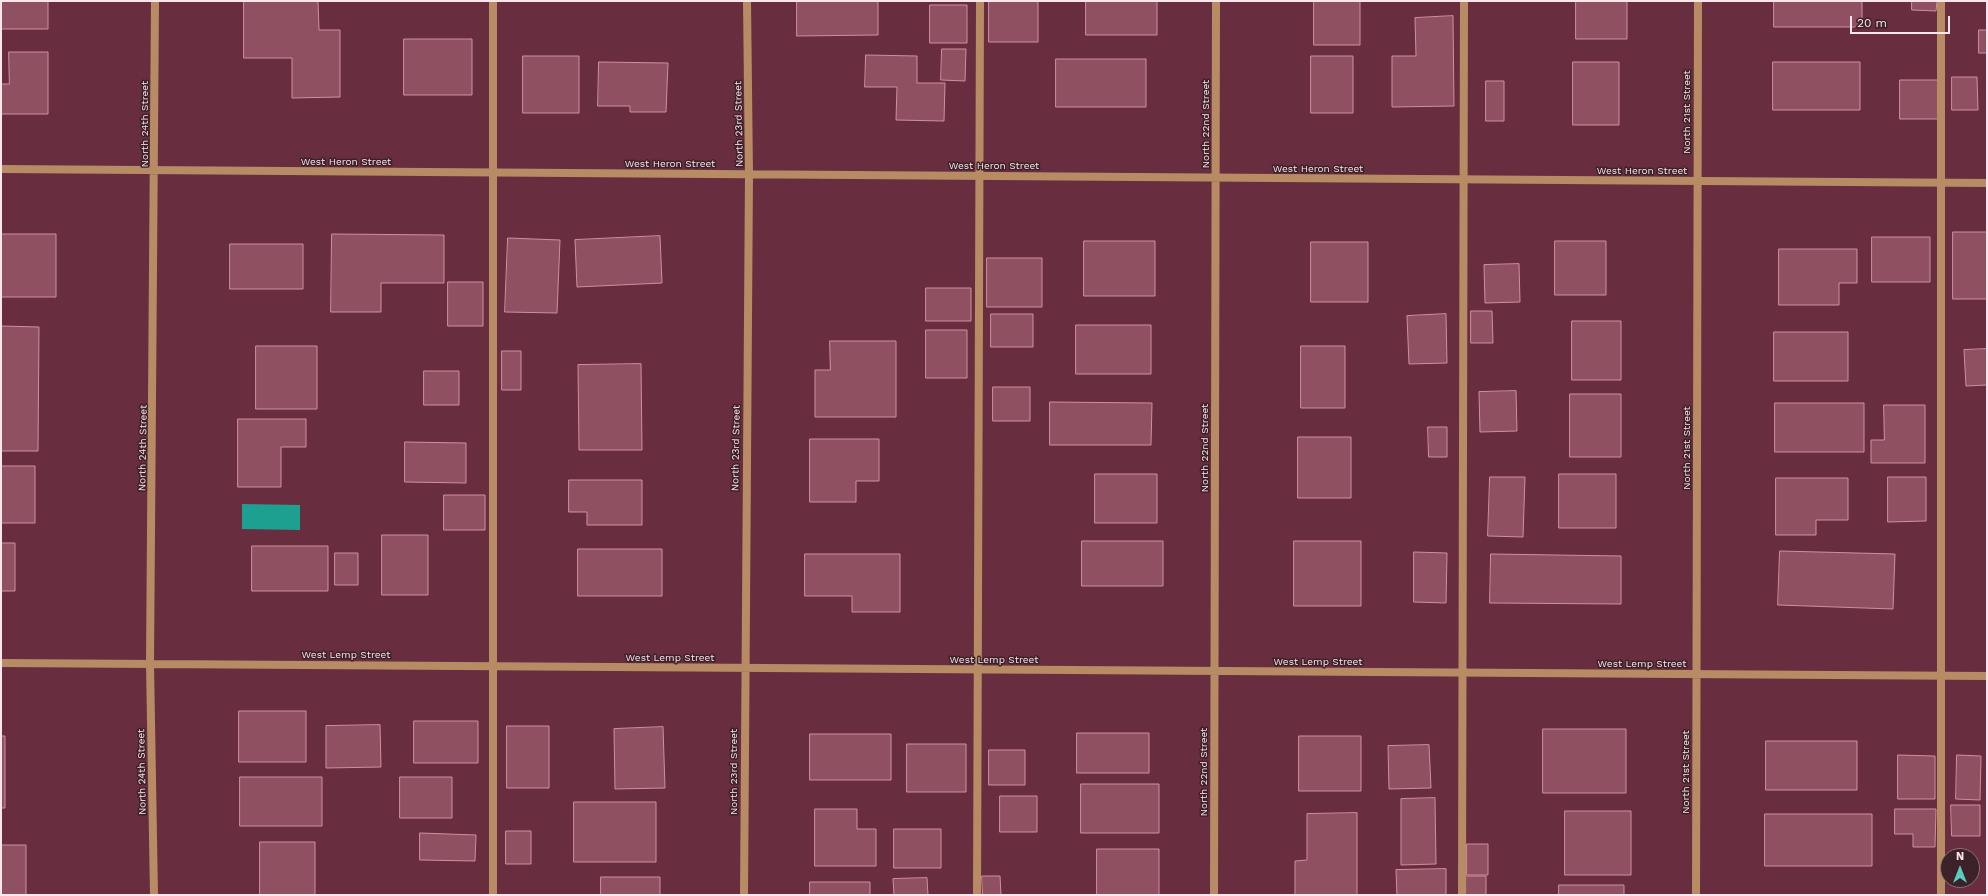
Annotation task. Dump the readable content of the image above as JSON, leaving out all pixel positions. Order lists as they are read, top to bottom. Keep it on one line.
{"streets":{"street":["North 21st Street","North 24th Street","North 23rd Street","North 22nd Street","West Heron Street","West Lemp Street"]},"crossings":[["North 21st Street","West Heron Street"],["North 21st Street","West Lemp Street"],["North 24th Street","West Heron Street"],["North 24th Street","West Lemp Street"],["North 23rd Street","West Heron Street"],["North 23rd Street","West Lemp Street"],["North 22nd Street","West Heron Street"],["North 22nd Street","West Lemp Street"]],"scale_bar":"20 m","north":"top"}
